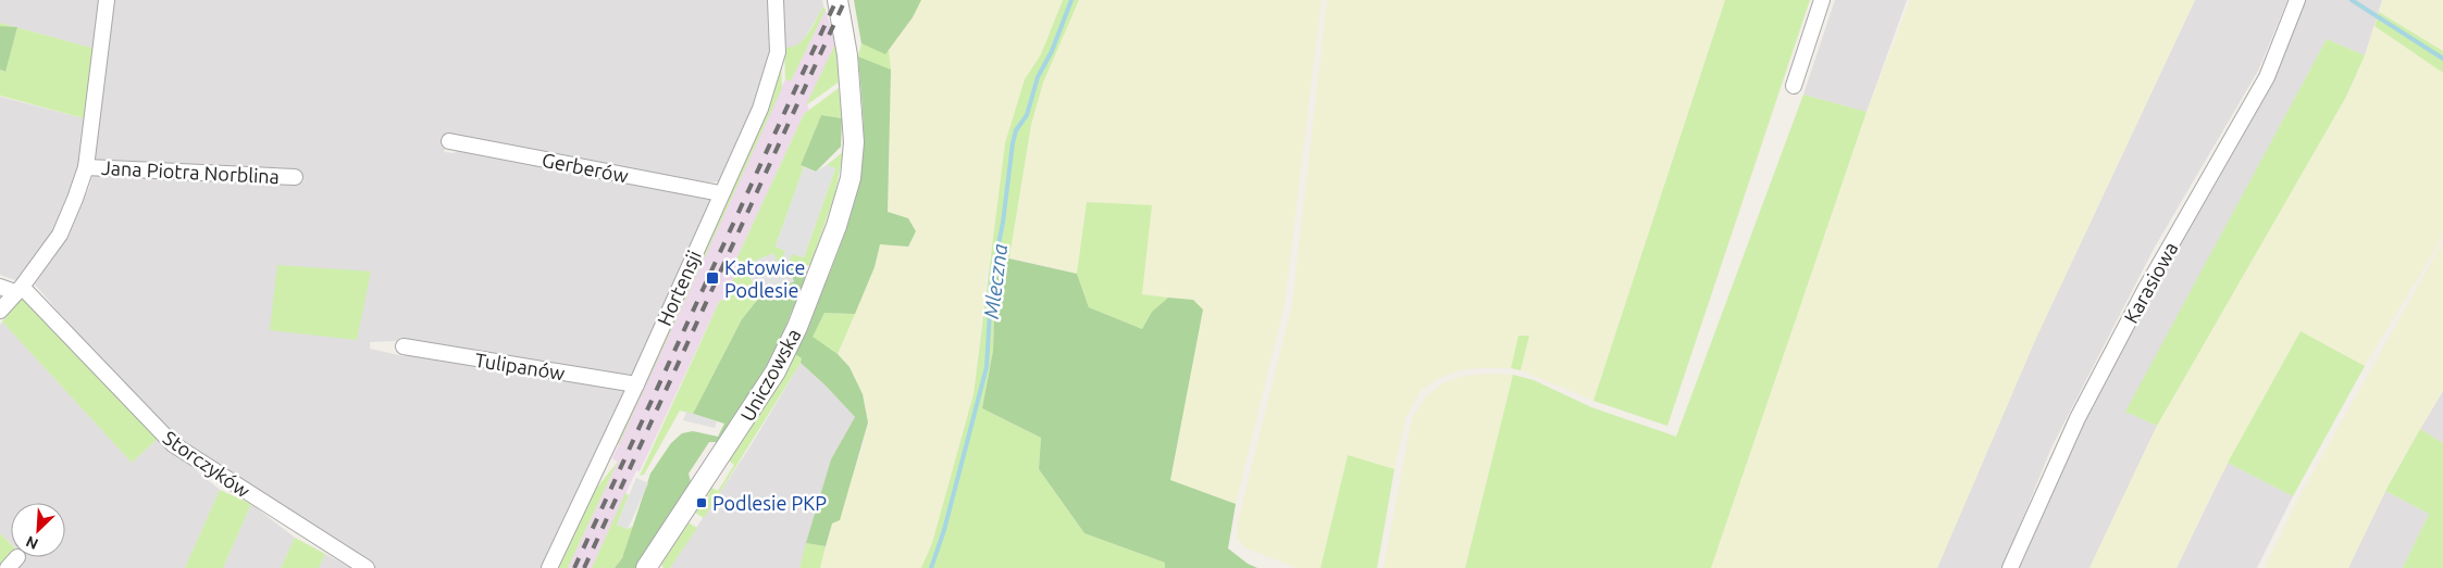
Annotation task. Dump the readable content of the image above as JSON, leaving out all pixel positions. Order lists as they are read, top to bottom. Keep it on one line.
{"streets":{"street":["Gerberów","Jana Piotra Norblina","Karasiowa","Hortensji","Tulipanów","Uniczowska","Storczyków"]},"crossings":[["Gerberów","Hortensji"],["Jana Piotra Norblina","Storczyków"],["Hortensji","Tulipanów"]],"water":["Mleczna"],"places":{"transit":["Katowice Podlesie","Podlesie PKP"]},"north":"bottom left"}
